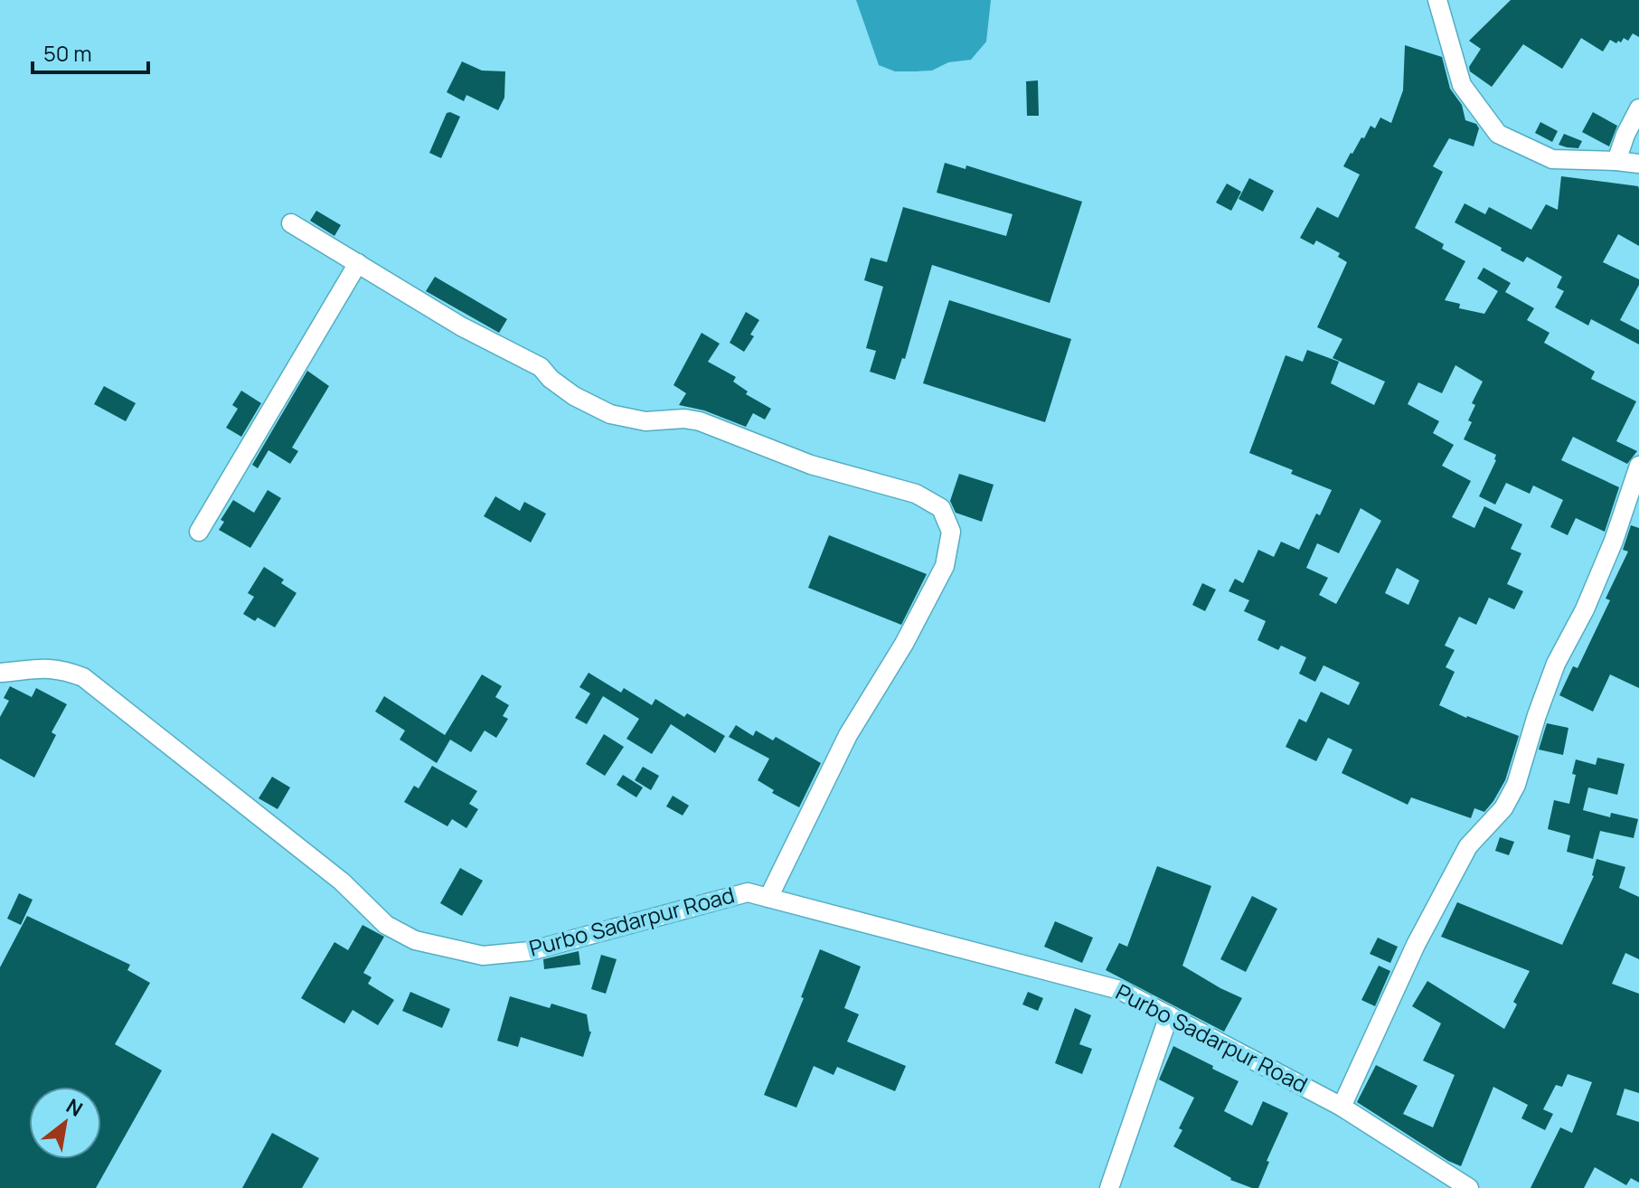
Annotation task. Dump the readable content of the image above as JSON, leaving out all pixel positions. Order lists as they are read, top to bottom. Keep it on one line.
{"streets":{"street":["Purbo Sadarpur Road"]},"scale_bar":"50 m","north":"top right"}
